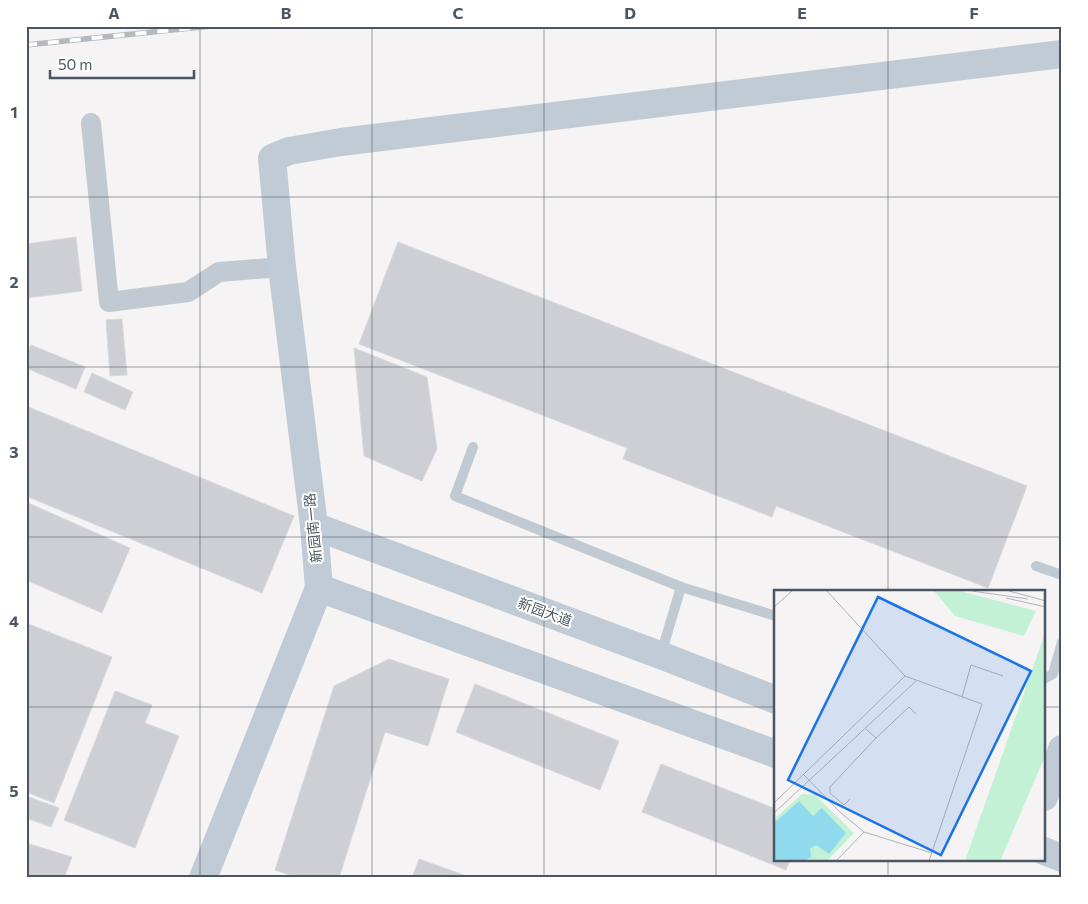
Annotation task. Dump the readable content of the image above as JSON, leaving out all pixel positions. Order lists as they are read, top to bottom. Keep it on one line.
{"streets":{"street":["新园南一路","新园大道"]},"crossings":[["新园南一路","新园大道"]],"scale_bar":"50 m","grid":{"columns":["A","B","C","D","E","F"],"rows":["1","2","3","4","5"]}}
